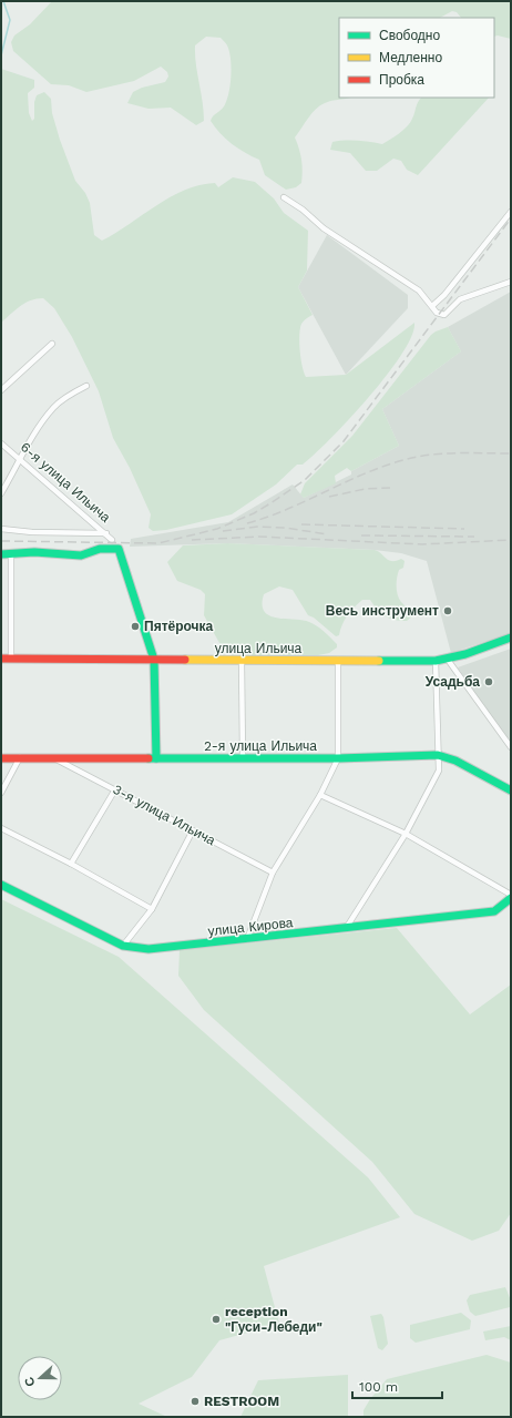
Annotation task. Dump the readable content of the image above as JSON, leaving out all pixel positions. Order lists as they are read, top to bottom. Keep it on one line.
{"streets":{"street":["6-я улица Ильича","улица Ильича","2-я улица Ильича","3-я улица Ильича","улица Кирова"]},"crossings":[["2-я улица Ильича","3-я улица Ильича"]],"places":["Весь инструмент","Пятёрочка","Усадьба","reception \"Гуси-Лебеди\"","RESTROOM"],"legend":["Свободно","Медленно","Пробка"],"scale_bar":"100 m","north":"left"}
